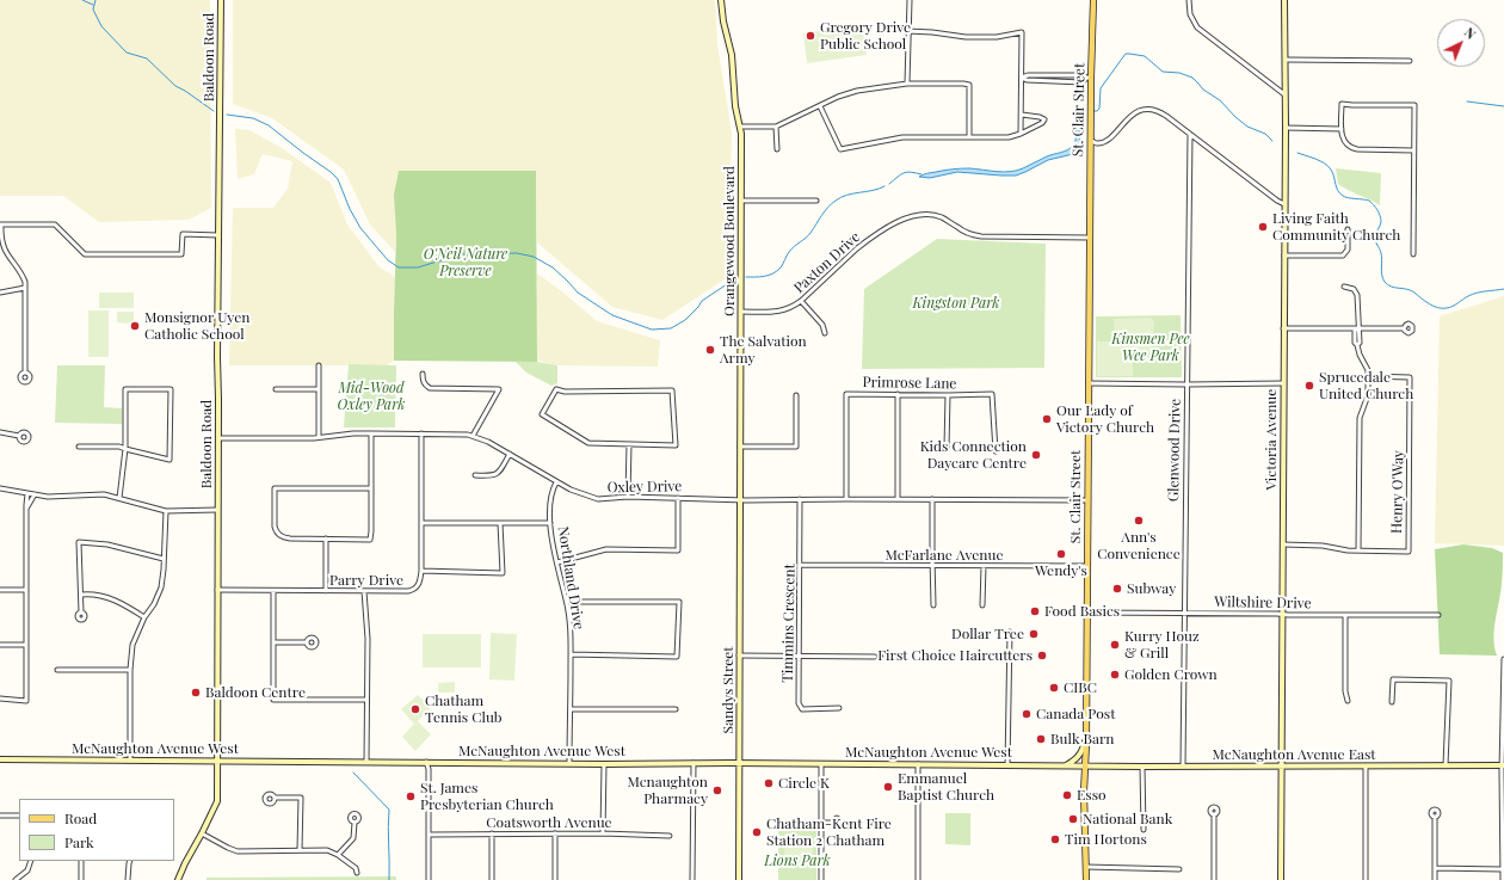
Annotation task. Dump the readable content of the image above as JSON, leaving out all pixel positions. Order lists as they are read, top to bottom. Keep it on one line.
{"streets":{"main road":["St. Clair Street"],"street":["Baldoon Road","Orangewood Boulevard","Paxton Drive","Primrose Lane","Victoria Avenue","Glenwood Drive","Oxley Drive","Henry O'Way","McFarlane Avenue","Northland Drive","Parry Drive","Wiltshire Drive","Timmins Crescent","Sandys Street","McNaughton Avenue West","McNaughton Avenue East","Coatsworth Avenue"]},"crossings":[["Baldoon Road","Oxley Drive"],["Baldoon Road","Parry Drive"],["Baldoon Road","McNaughton Avenue West"],["St. Clair Street","Paxton Drive"],["St. Clair Street","Oxley Drive"],["St. Clair Street","McFarlane Avenue"],["St. Clair Street","Wiltshire Drive"],["St. Clair Street","McNaughton Avenue West"],["St. Clair Street","McNaughton Avenue East"],["Orangewood Boulevard","Paxton Drive"],["Orangewood Boulevard","Oxley Drive"],["Orangewood Boulevard","Sandys Street"],["Primrose Lane","Oxley Drive"],["Victoria Avenue","Henry O'Way"],["Victoria Avenue","Wiltshire Drive"],["Victoria Avenue","McNaughton Avenue East"],["Glenwood Drive","Wiltshire Drive"],["Glenwood Drive","McNaughton Avenue East"],["Oxley Drive","Northland Drive"],["Oxley Drive","Parry Drive"],["Oxley Drive","Timmins Crescent"],["Oxley Drive","Sandys Street"],["McFarlane Avenue","Timmins Crescent"],["Northland Drive","McNaughton Avenue West"],["Sandys Street","McNaughton Avenue West"],["McNaughton Avenue West","McNaughton Avenue East"]],"parks":["O'Neil Nature Preserve","Kingston Park","Kinsmen Pee Wee Park","Mid-Wood Oxley Park","Lions Park"],"places":["Gregory Drive Public School","Living Faith Community Church","Monsignor Uyen Catholic School","The Salvation Army","Sprucedale United Church","Our Lady of Victory Church","Kids Connection Daycare Centre","Ann's Convenience","Wendy's","Subway","Food Basics","Dollar Tree","Kurry Houz & Grill","First Choice Haircutters","Golden Crown","CIBC","Baldoon Centre","Chatham Tennis Club","Canada Post","Bulk Barn","Circle K","Emmanuel Baptist Church","Mcnaughton Pharmacy","Esso","St. James Presbyterian Church","National Bank","Chatham-Kent Fire Station 2 Chatham","Tim Hortons"],"legend":["Road","Park"],"north":"top right"}
